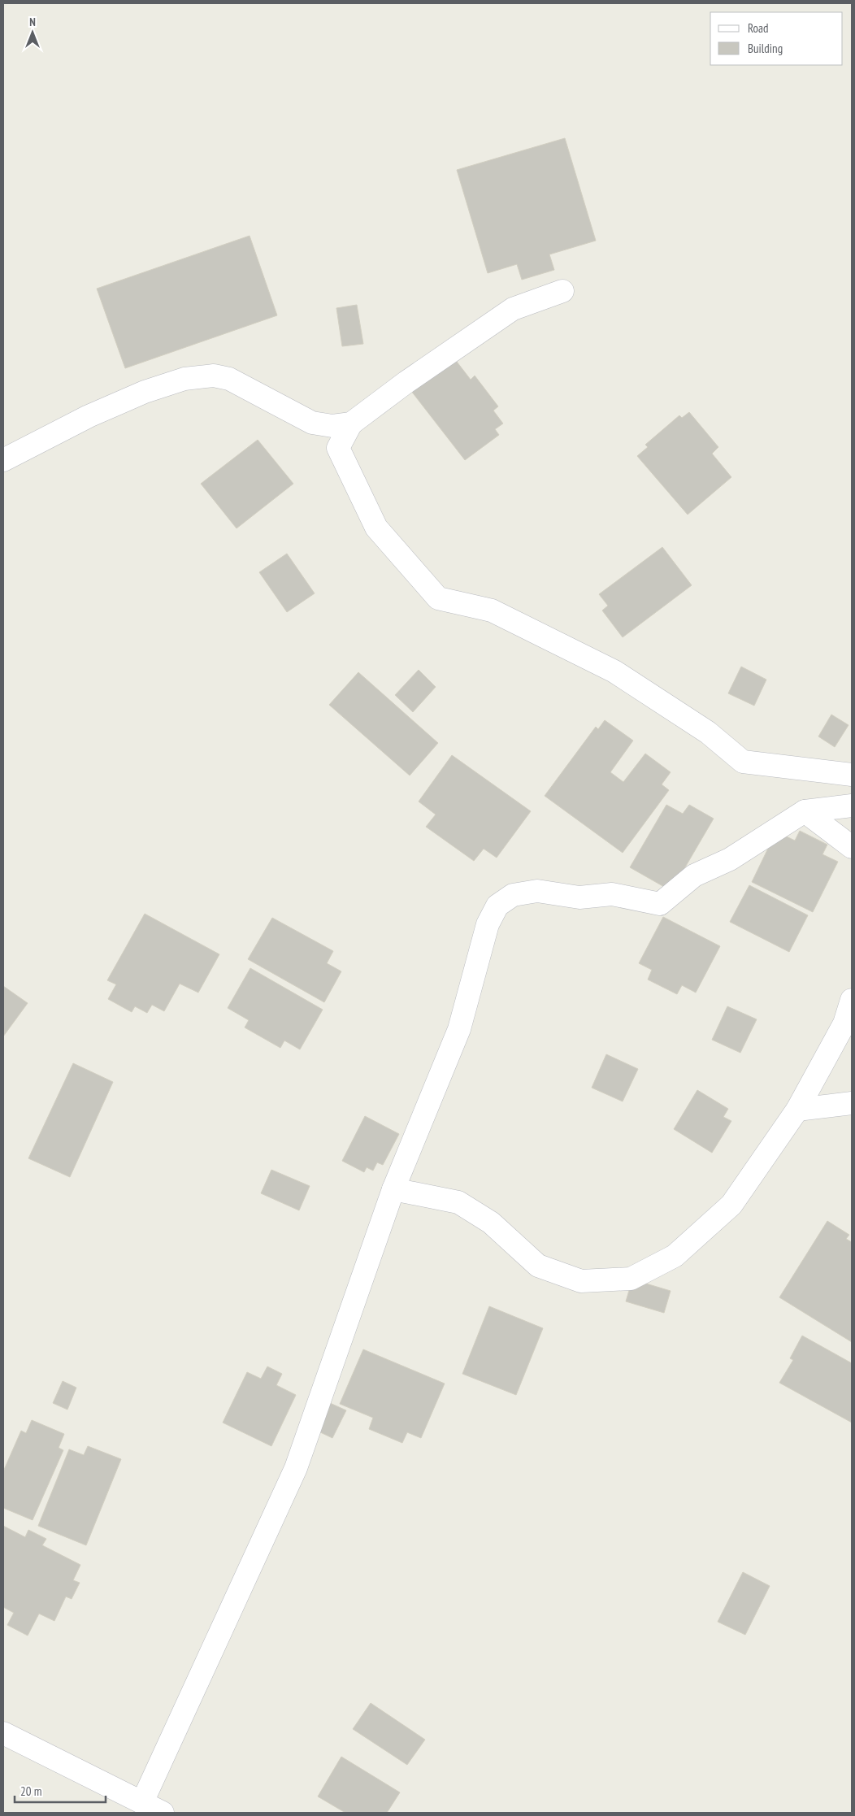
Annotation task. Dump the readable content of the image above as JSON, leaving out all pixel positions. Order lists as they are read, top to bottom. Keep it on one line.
{"legend":["Road","Building"],"scale_bar":"20 m","north":"top"}
